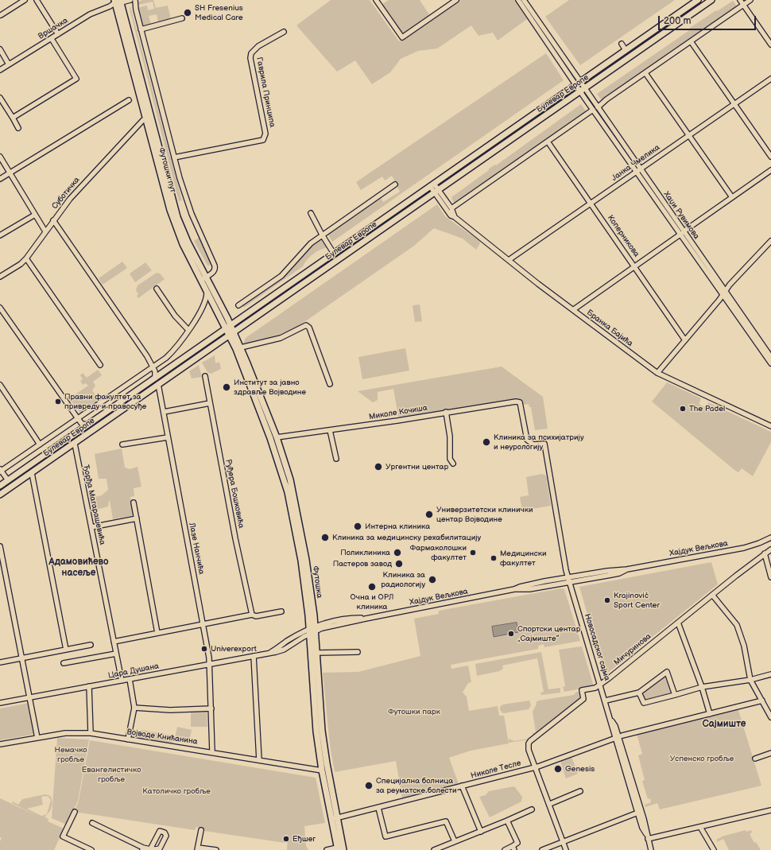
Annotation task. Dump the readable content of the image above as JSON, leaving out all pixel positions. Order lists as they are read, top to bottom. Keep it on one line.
{"streets":{"main road":["Булевар Европе","Футошки пут","Футошка"],"street":["Вршачка","Гаврила Принципа","Јанка Чмелика","Суботичка","Хаџи Рувимова","Коперникова","Бранка Бајића","Миколе Кочиша","Руђера Бошковића","Ђорђа Магарашевића","Лазе Нанчића","Хајдук Вељкова","Новосадског сајма","Мичуринова","Цара Душана","Војводе Книћанина","Николе Тесле"]},"crossings":[["Вршачка","Футошки пут"],["Булевар Европе","Футошки пут"],["Булевар Европе","Хаџи Рувимова"],["Булевар Европе","Бранка Бајића"],["Булевар Европе","Ђорђа Магарашевића"],["Булевар Европе","Лазе Нанчића"],["Булевар Европе","Футошка"],["Јанка Чмелика","Хаџи Рувимова"],["Јанка Чмелика","Коперникова"],["Јанка Чмелика","Бранка Бајића"],["Футошки пут","Суботичка"],["Футошки пут","Футошка"],["Миколе Кочиша","Хајдук Вељкова"],["Миколе Кочиша","Футошка"],["Миколе Кочиша","Новосадског сајма"],["Ђорђа Магарашевића","Цара Душана"],["Лазе Нанчића","Цара Душана"],["Лазе Нанчића","Војводе Книћанина"],["Хајдук Вељкова","Футошка"],["Хајдук Вељкова","Новосадског сајма"],["Хајдук Вељкова","Цара Душана"],["Футошка","Цара Душана"],["Футошка","Војводе Книћанина"],["Футошка","Николе Тесле"],["Новосадског сајма","Мичуринова"],["Новосадског сајма","Николе Тесле"],["Мичуринова","Николе Тесле"]],"districts":["Адамовићево насеље","Сајмиште"],"parks":["Футошки парк","Немачко гробље","Успенско гробље","Евангелистичко гробље","Католичко гробље"],"places":["SH Fresenius Medical Care","Институт за јавно здравље Војводине","Правни факултет за привреду и правосуђе","The Padel","Клиника за психијатрију и неурологију","Ургентни центар","Универзитетски клинички центар Војводине","Интерна клиника","Клиника за медицинску рехабилитацију","Поликлиника","Фармаколошки факултет","Медицински факултет","Пастеров завод","Клиника за радиологију","Очна и ОРЛ клиника","Krajinović Sport Center","Спортски центар „Сајмиште”","Univerexport","Genesis","Специјална болница за реуматске болести","Еђшег"],"scale_bar":"200 m"}
